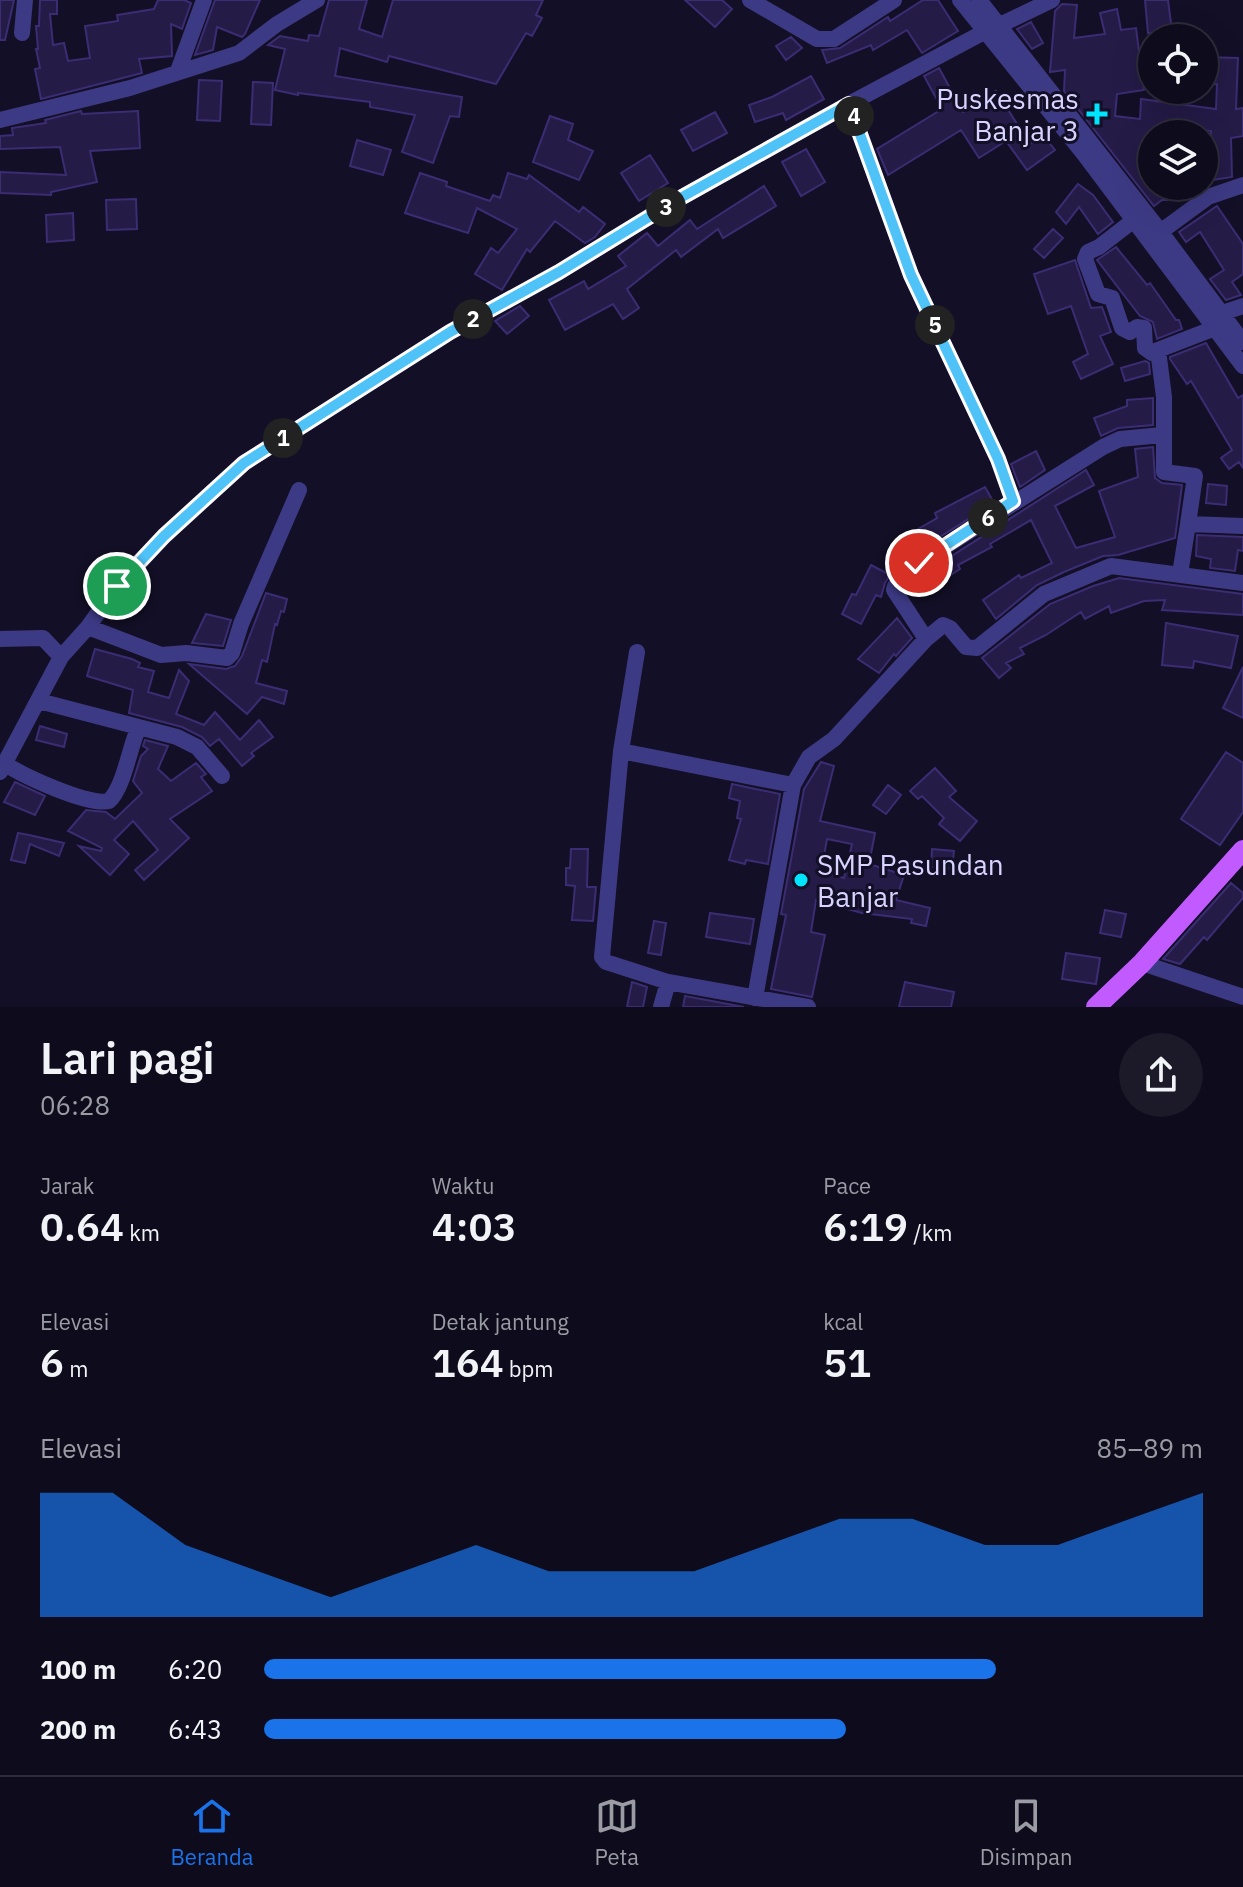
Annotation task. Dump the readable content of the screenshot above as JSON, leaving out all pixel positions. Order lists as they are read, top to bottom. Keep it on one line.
{"places":{"health":["Puskesmas Banjar 3"],"other":["SMP Pasundan Banjar"]},"page":{"pins":["4","3","2","5","1","6"],"heading":["Lari pagi","06:28"],"stats":[["Jarak","0.64 km"],["Waktu","4:03"],["Pace","6:19 /km"],["Elevasi","6 m"],["Detak jantung","164 bpm"],["kcal","51"]],"chart":["Elevasi","85–89 m"],"list":[{"name":"100 m","note":"6:20"},{"name":"200 m","note":"6:43"}],"tabs":["Beranda","Peta","Disimpan"]}}
